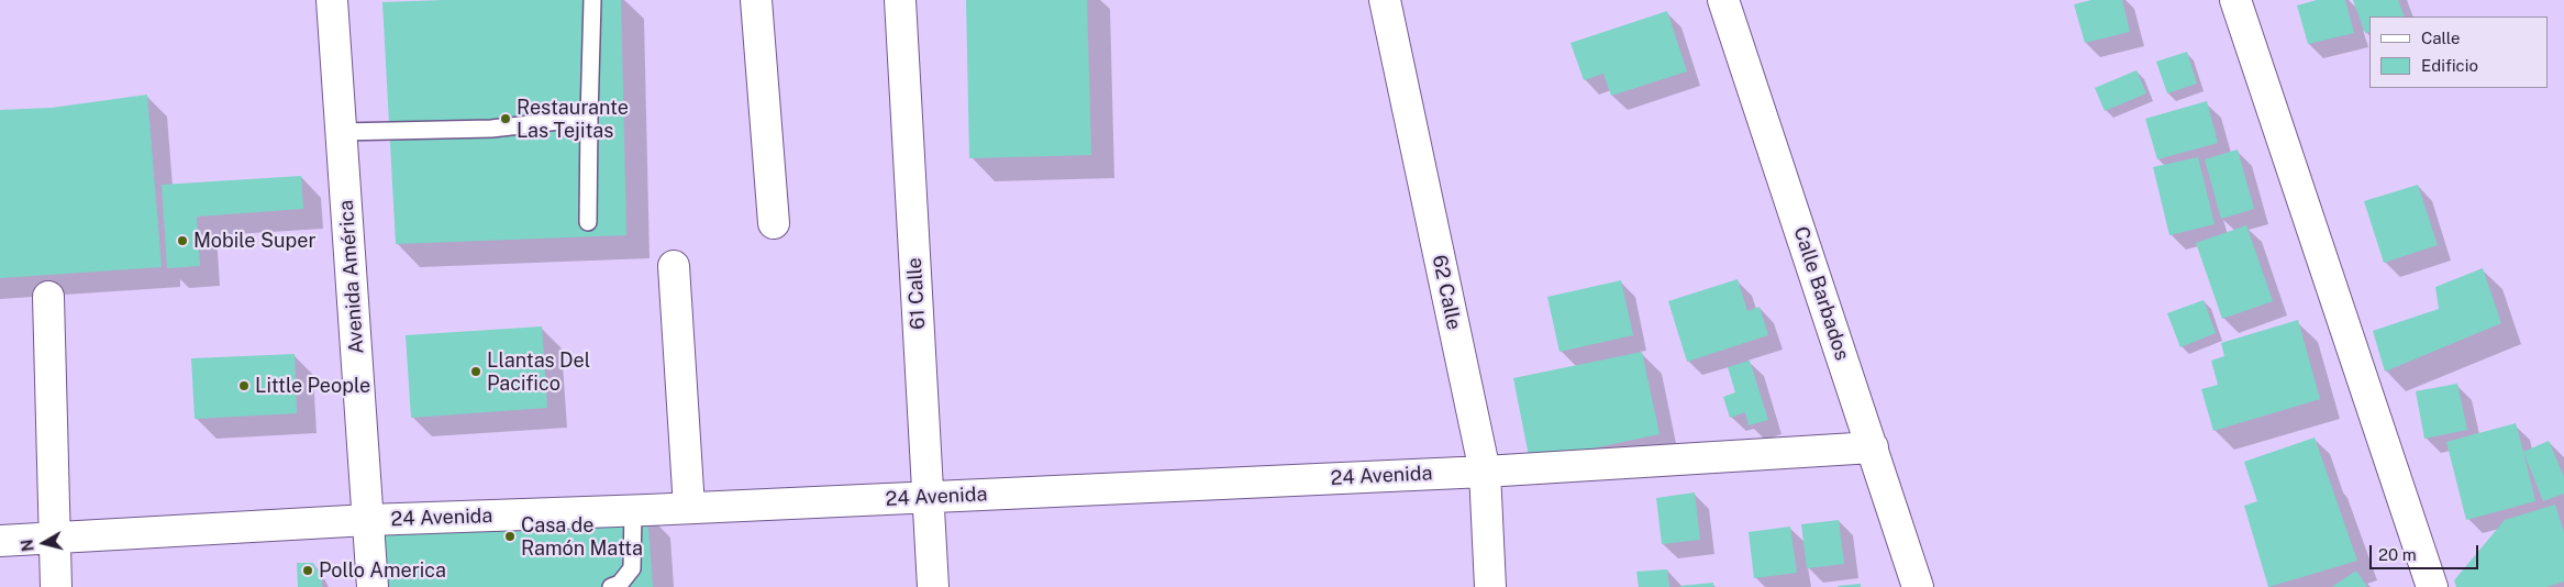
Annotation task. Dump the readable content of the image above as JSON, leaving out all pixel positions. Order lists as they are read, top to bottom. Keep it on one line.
{"streets":{"street":["Avenida América","62 Calle","61 Calle","Calle Barbados","24 Avenida"]},"crossings":[["Avenida América","24 Avenida"],["62 Calle","24 Avenida"],["61 Calle","24 Avenida"],["Calle Barbados","24 Avenida"]],"places":["Restaurante Las Tejitas","Mobile Super","Llantas Del Pacifico","Little People","Casa de Ramón Matta","Pollo America"],"legend":["Calle","Edificio"],"scale_bar":"20 m","north":"left"}
